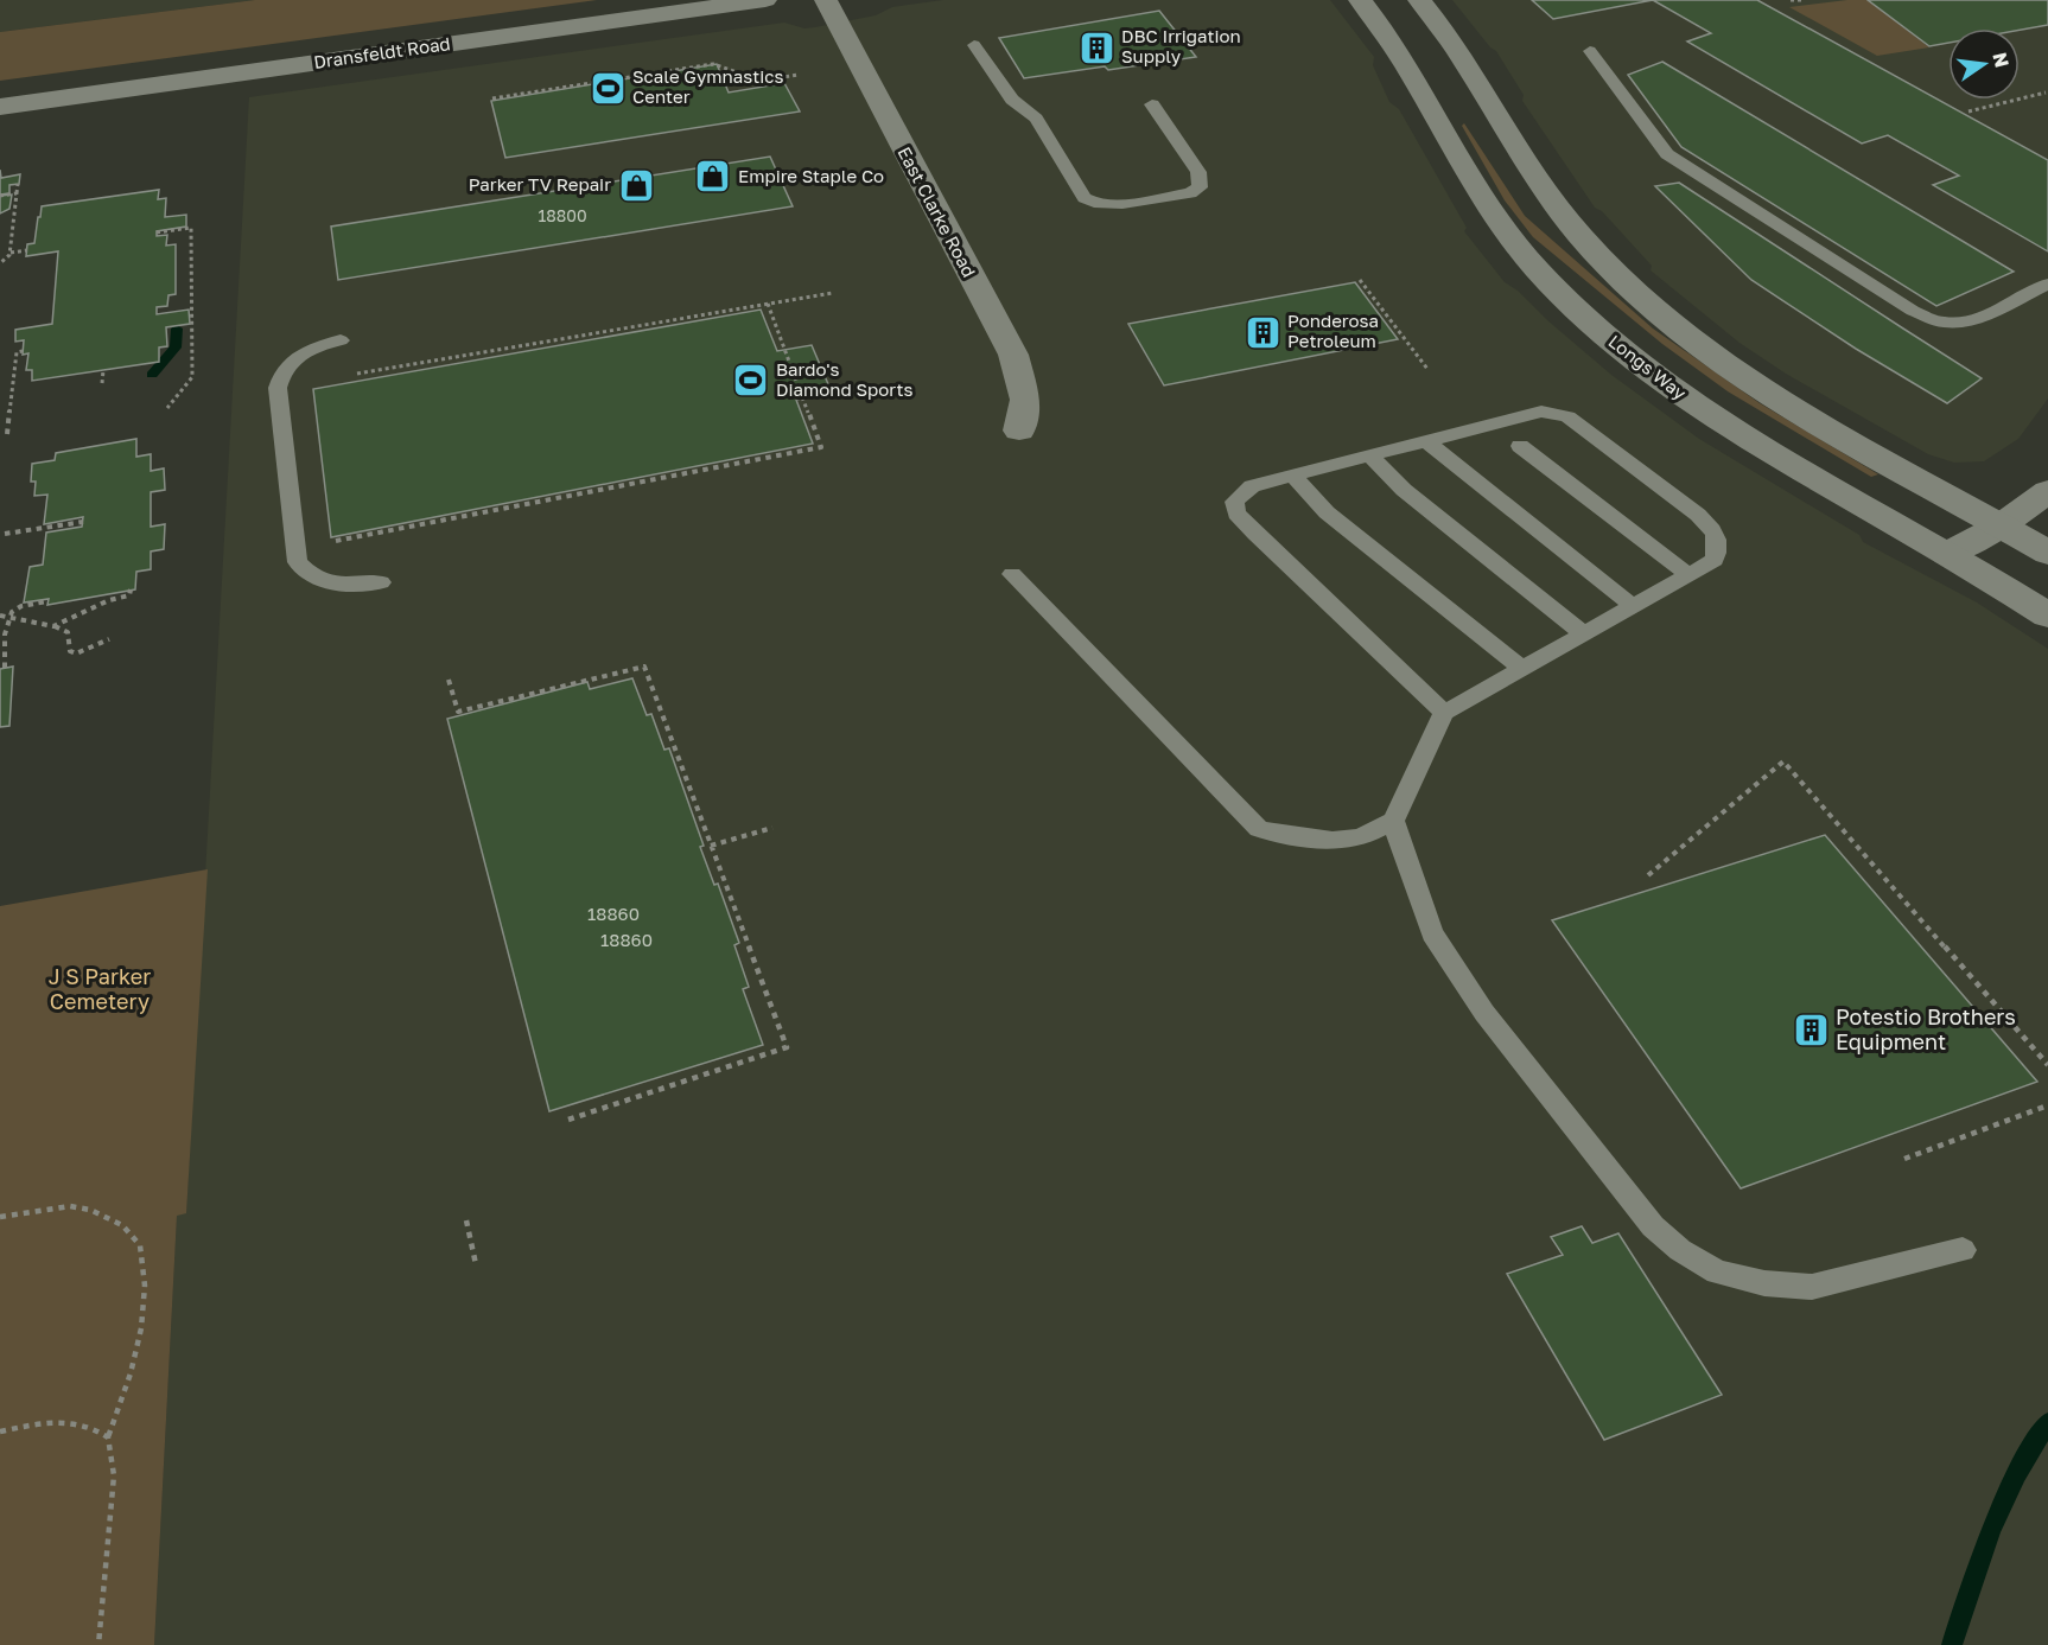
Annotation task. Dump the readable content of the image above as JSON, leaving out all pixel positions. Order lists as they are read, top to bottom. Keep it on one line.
{"streets":{"street":["Dransfeldt Road","East Clarke Road","Longs Way"]},"parks":["J S Parker Cemetery"],"places":{"building":["DBC Irrigation Supply","Ponderosa Petroleum","Potestio Brothers Equipment"],"sports":["Scale Gymnastics Center","Bardo's Diamond Sports"],"shop":["Empire Staple Co","Parker TV Repair"]},"house_numbers":["18800","18860","18860"],"north":"right"}
